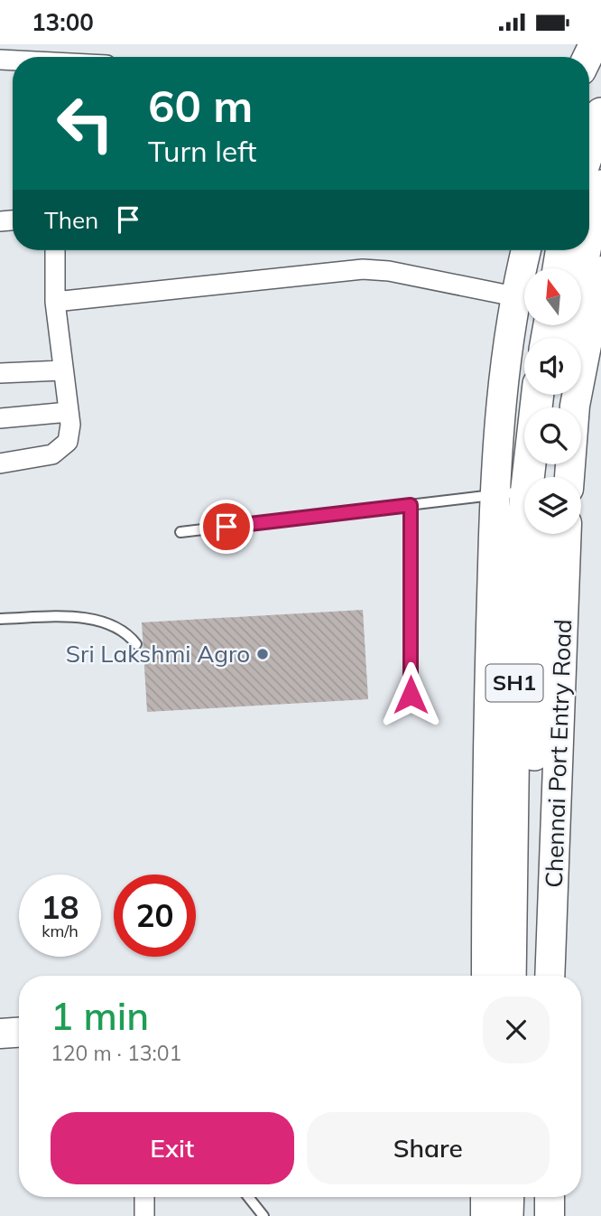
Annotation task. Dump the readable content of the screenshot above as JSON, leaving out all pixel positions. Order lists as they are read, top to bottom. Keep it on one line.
{"streets":{"main road":["SH1"],"street":["Chennai Port Entry Road"]},"places":["Sri Lakshmi Agro"],"north":"top","page":{"status":"13:00","turn":["60 m","Turn left"],"then":"Then","speed":"18 km/h","limit":"20","heading":["1 min","120 m · 13:01"],"buttons":["Exit","Share"]}}
